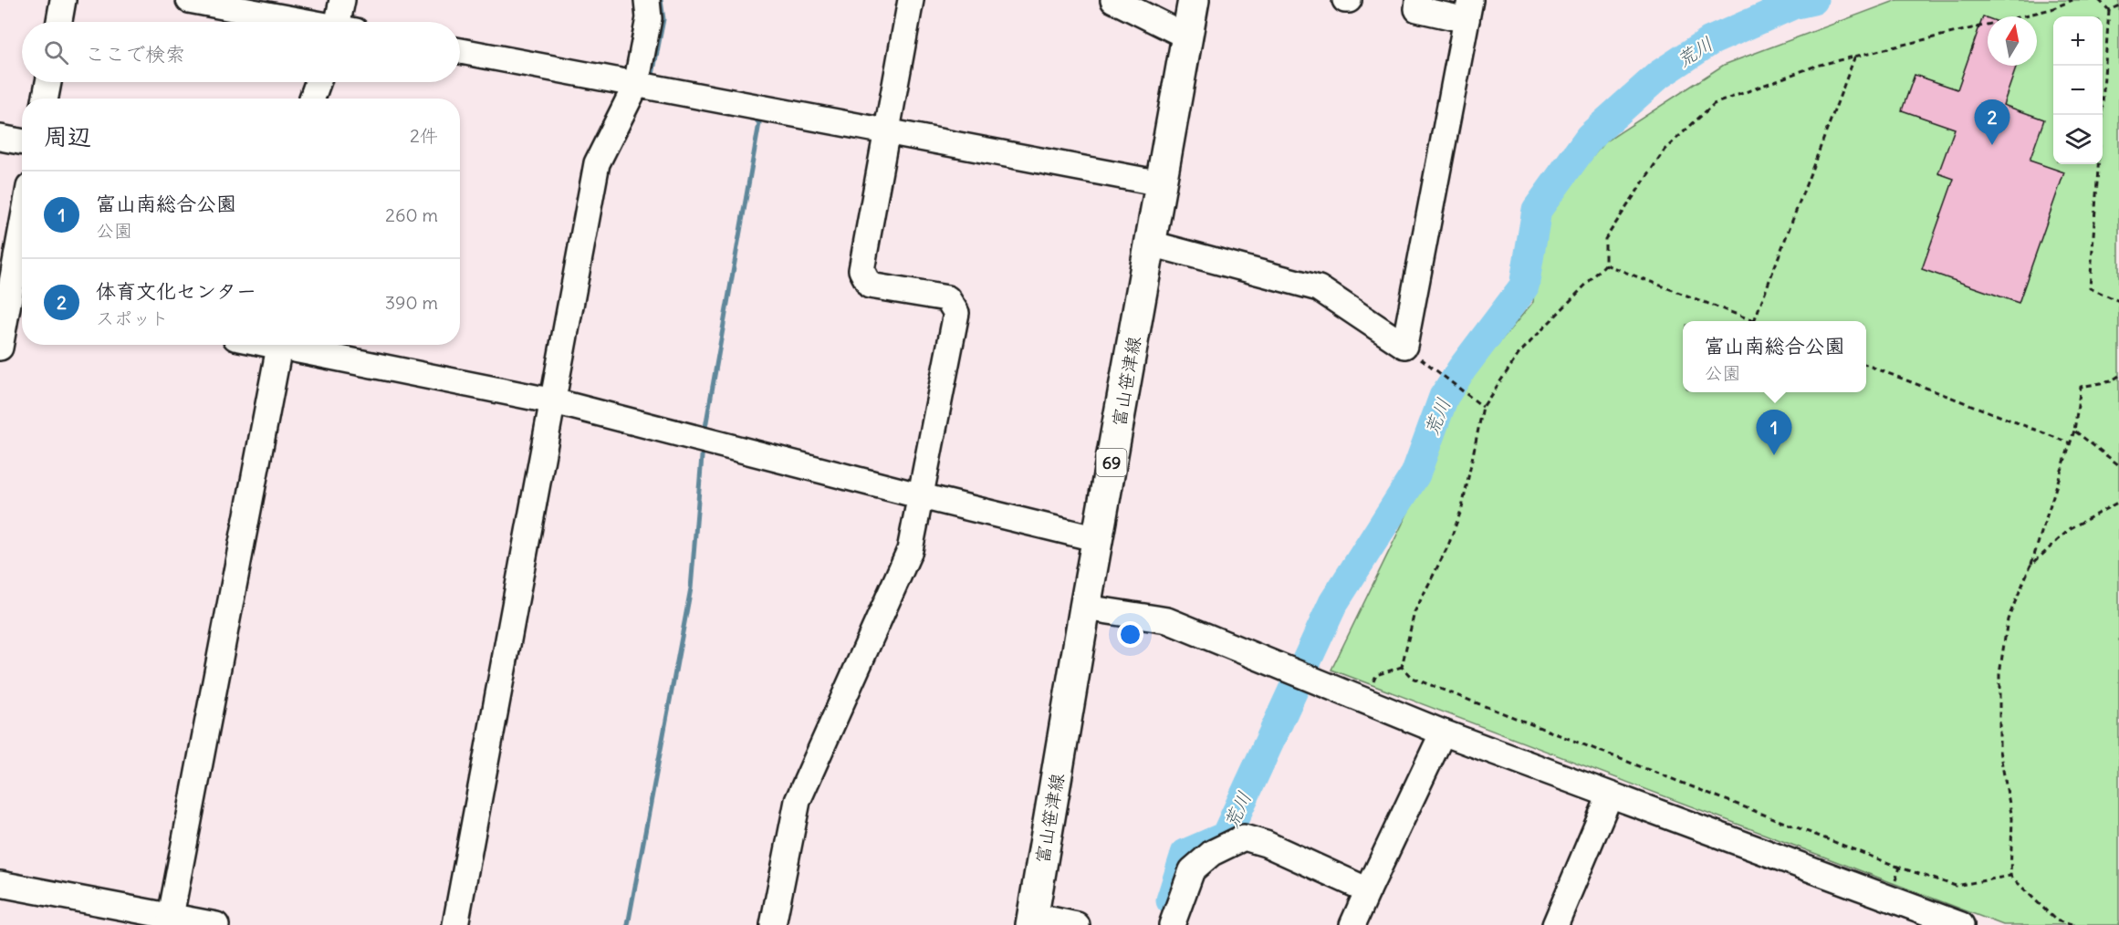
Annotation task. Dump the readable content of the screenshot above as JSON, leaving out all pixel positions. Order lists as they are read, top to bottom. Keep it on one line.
{"streets":{"main road":["富山笹津線","69"]},"water":["荒川"],"north":"top","page":{"map_buttons":["+","−"],"search":"ここで検索","heading":["周辺","2件"],"pins":["2","1"],"list":[{"mark":"1","name":"富山南総合公園","note":"公園","value":"260 m"},{"mark":"2","name":"体育文化センター","note":"スポット","value":"390 m"}],"popup":["富山南総合公園","公園"]}}
